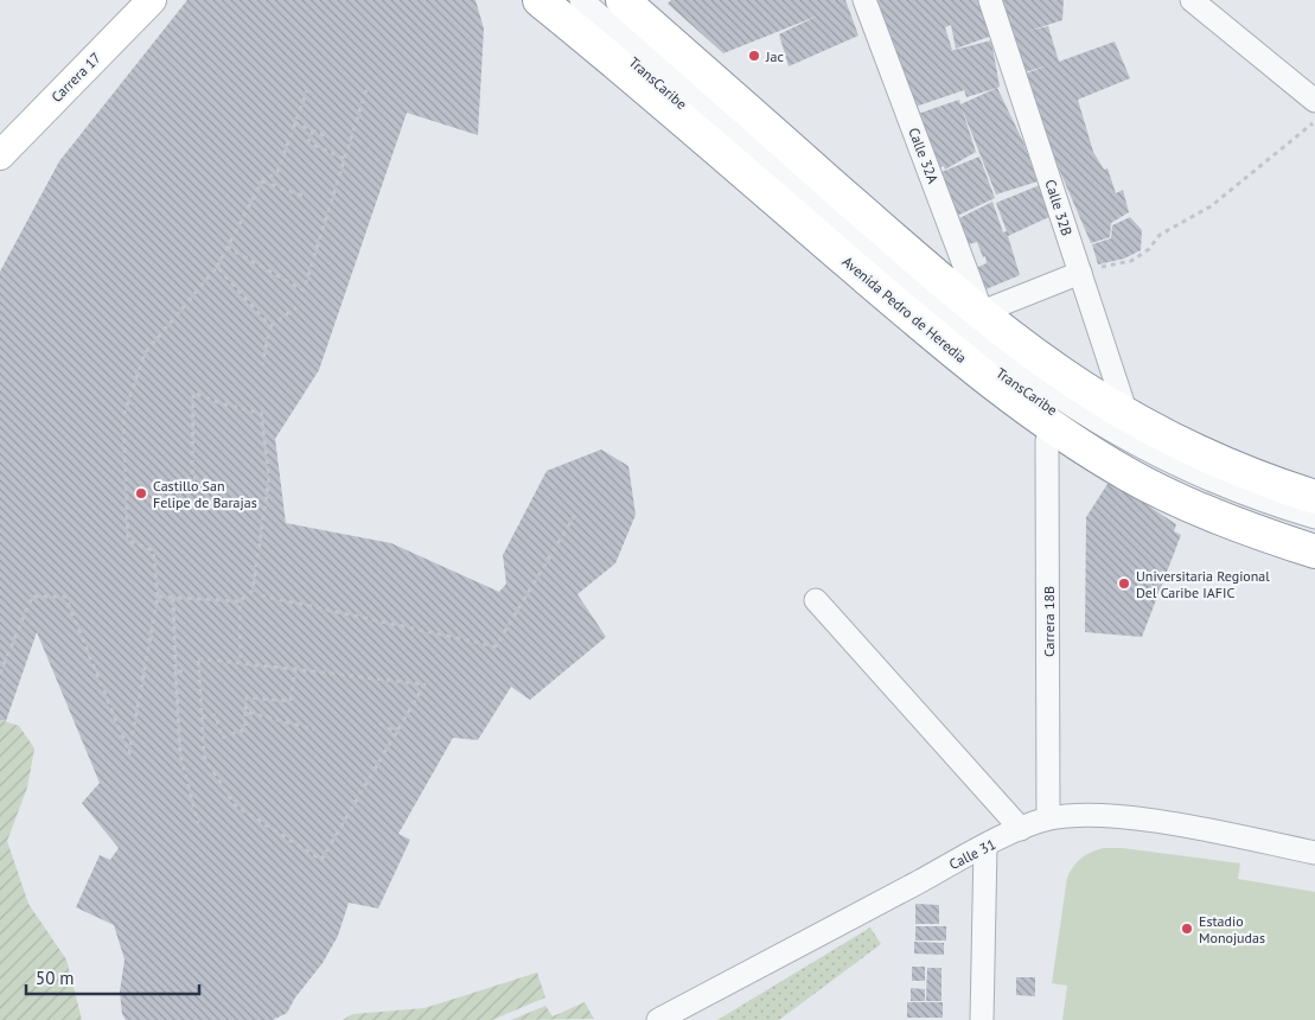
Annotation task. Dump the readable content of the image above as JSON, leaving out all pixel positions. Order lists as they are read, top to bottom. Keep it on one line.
{"streets":{"highway":["Avenida Pedro de Heredia"],"main road":["Carrera 17"],"street":["TransCaribe","Calle 32A","Calle 32B","Carrera 18B","Calle 31"]},"crossings":[["Avenida Pedro de Heredia","Carrera 18B"],["Carrera 18B","Calle 31"]],"places":["Jac","Castillo San Felipe de Barajas","Universitaria Regional Del Caribe IAFIC","Estadio Monojudas"],"scale_bar":"50 m"}
